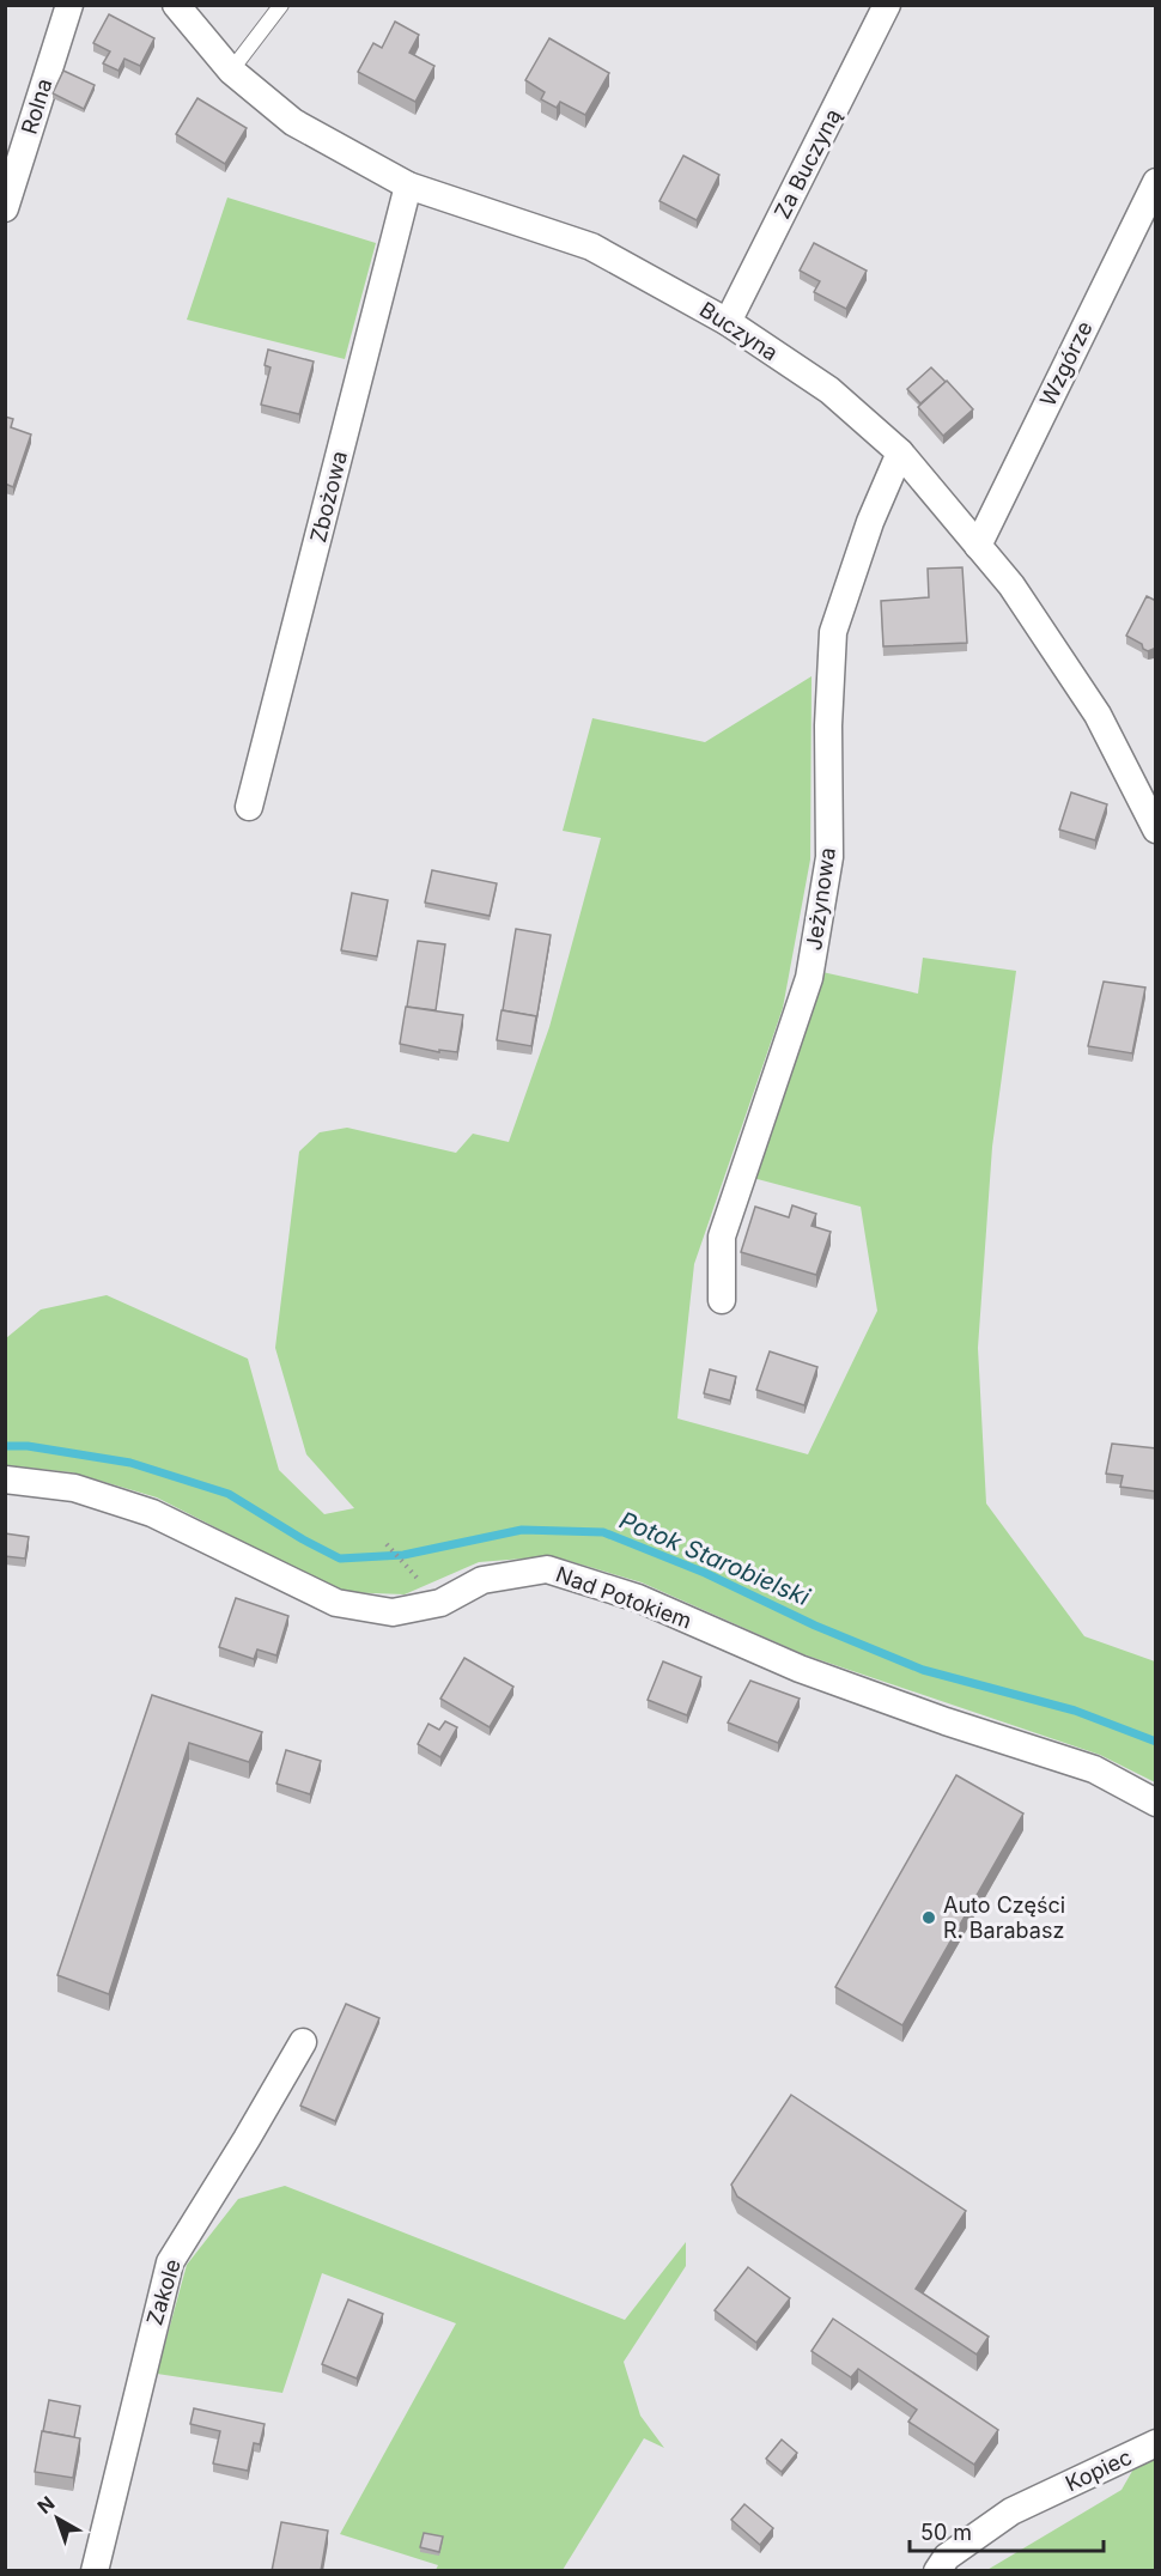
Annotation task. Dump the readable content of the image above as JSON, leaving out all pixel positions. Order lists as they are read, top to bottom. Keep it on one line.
{"streets":{"street":["Rolna","Za Buczyną","Buczyna","Wzgórze","Zbożowa","Jeżynowa","Nad Potokiem","Zakole","Kopiec"]},"crossings":[["Za Buczyną","Buczyna"],["Buczyna","Wzgórze"],["Buczyna","Zbożowa"],["Buczyna","Jeżynowa"]],"water":["Potok Starobielski"],"places":["Auto Części R. Barabasz"],"scale_bar":"50 m","north":"top left"}
